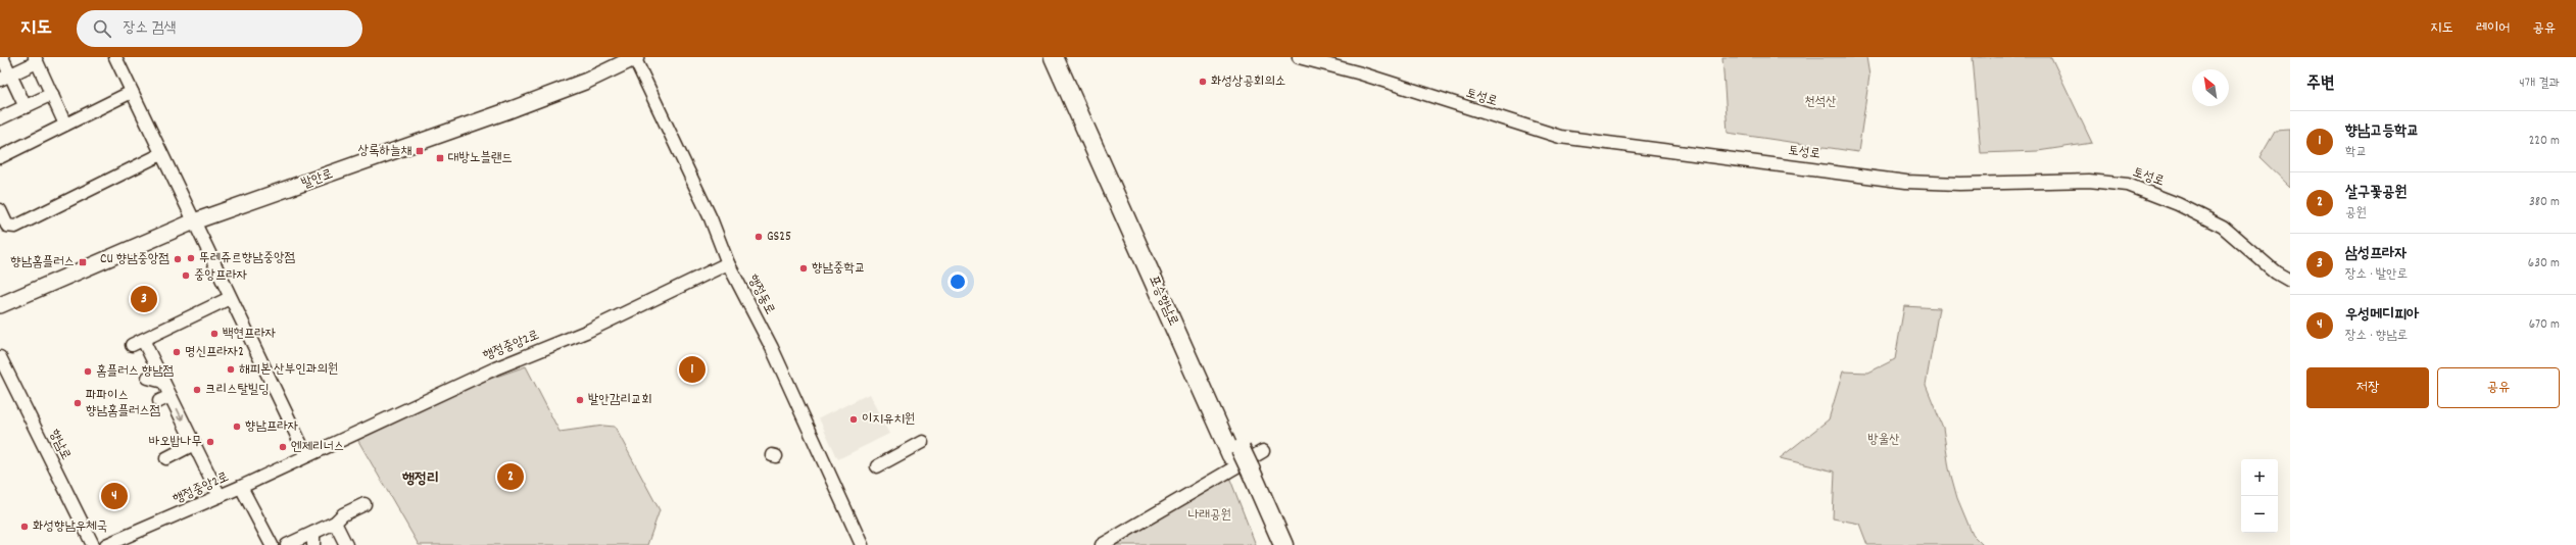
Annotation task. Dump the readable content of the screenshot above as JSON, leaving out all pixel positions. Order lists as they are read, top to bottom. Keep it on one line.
{"streets":{"highway":["포승향남로"],"main road":["발안로"],"street":["토성로","행정동로","행정중앙2로","향남로"]},"crossings":[["발안로","행정동로"],["행정동로","행정중앙2로"]],"districts":["행정리"],"parks":["천석산","방울산","나래공원"],"places":{"other":["화성상공회의소","GS25","뚜레쥬르향남중앙점","CU 향남중앙점","향남중학교","중앙프라자","백현프라자","명신프라자2","해피본 산부인과의원","홈플러스 향남점","크리스탈빌딩","발안감리교회","파파이스 향남홈플러스점","이지유치원","향남프라자","바오밥나무","엔제리너스","화성향남우체국"],"transit":["상록하늘채","대방노블랜드","향남홈플러스"]},"north":"top left","page":{"header":"지도","search":"장소 검색","nav":["지도","레이어","공유"],"heading":["주변","4개 결과"],"list":[{"mark":"1","name":"향남고등학교","note":"학교","value":"220 m"},{"mark":"2","name":"살구꽃공원","note":"공원","value":"380 m"},{"mark":"3","name":"삼성프라자","note":"장소 · 발안로","value":"630 m"},{"mark":"4","name":"우성메디피아","note":"장소 · 향남로","value":"670 m"}],"pins":["3","1","2","4"],"buttons":["저장","공유"],"map_buttons":["+","−"]}}
